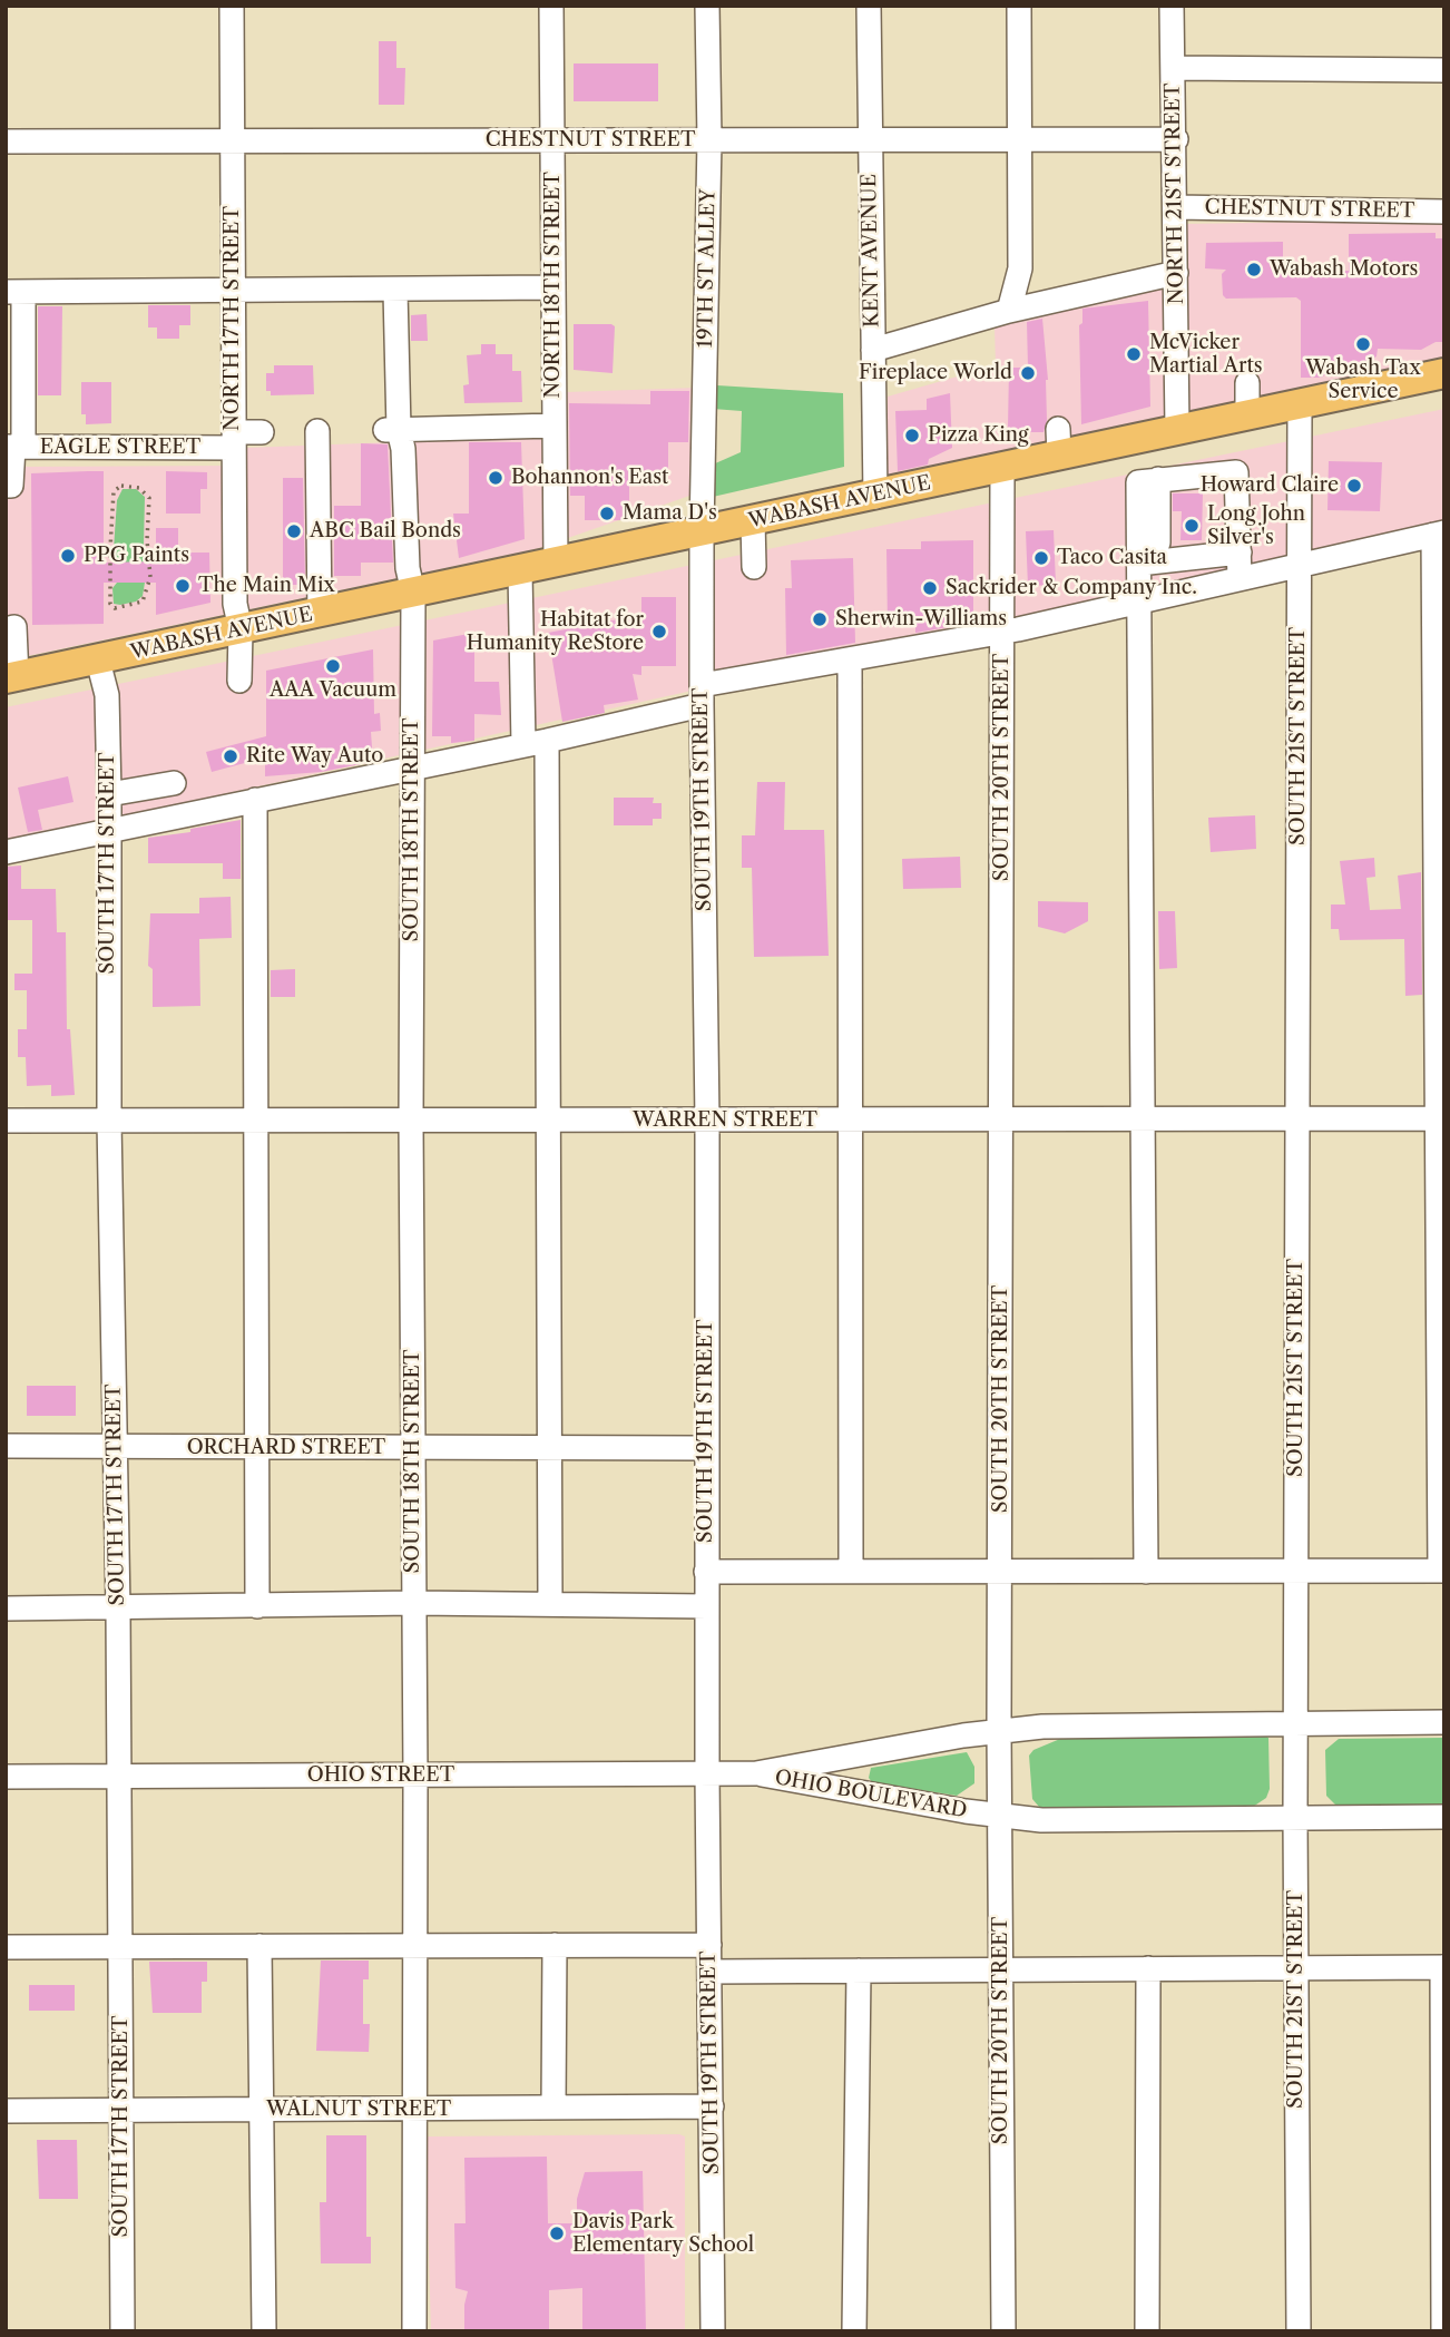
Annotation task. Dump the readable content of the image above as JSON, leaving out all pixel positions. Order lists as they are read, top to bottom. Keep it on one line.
{"streets":{"main road":["WABASH AVENUE"],"street":["CHESTNUT STREET","NORTH 21ST STREET","KENT AVENUE","19TH ST ALLEY","NORTH 18TH STREET","NORTH 17TH STREET","EAGLE STREET","SOUTH 21ST STREET","SOUTH 20TH STREET","SOUTH 19TH STREET","SOUTH 18TH STREET","SOUTH 17TH STREET","WARREN STREET","ORCHARD STREET","OHIO STREET","OHIO BOULEVARD","WALNUT STREET"]},"crossings":[["CHESTNUT STREET","NORTH 21ST STREET"],["CHESTNUT STREET","KENT AVENUE"],["CHESTNUT STREET","19TH ST ALLEY"],["CHESTNUT STREET","NORTH 18TH STREET"],["CHESTNUT STREET","NORTH 17TH STREET"],["NORTH 21ST STREET","WABASH AVENUE"],["KENT AVENUE","WABASH AVENUE"],["19TH ST ALLEY","WABASH AVENUE"],["19TH ST ALLEY","SOUTH 19TH STREET"],["NORTH 18TH STREET","WABASH AVENUE"],["NORTH 17TH STREET","EAGLE STREET"],["NORTH 17TH STREET","WABASH AVENUE"],["WABASH AVENUE","SOUTH 21ST STREET"],["WABASH AVENUE","SOUTH 20TH STREET"],["WABASH AVENUE","SOUTH 19TH STREET"],["WABASH AVENUE","SOUTH 18TH STREET"],["WABASH AVENUE","SOUTH 17TH STREET"],["SOUTH 21ST STREET","WARREN STREET"],["SOUTH 21ST STREET","OHIO BOULEVARD"],["SOUTH 20TH STREET","WARREN STREET"],["SOUTH 20TH STREET","OHIO BOULEVARD"],["SOUTH 19TH STREET","WARREN STREET"],["SOUTH 19TH STREET","ORCHARD STREET"],["SOUTH 19TH STREET","OHIO STREET"],["SOUTH 19TH STREET","WALNUT STREET"],["SOUTH 18TH STREET","WARREN STREET"],["SOUTH 18TH STREET","ORCHARD STREET"],["SOUTH 18TH STREET","OHIO STREET"],["SOUTH 18TH STREET","WALNUT STREET"],["SOUTH 17TH STREET","WARREN STREET"],["SOUTH 17TH STREET","ORCHARD STREET"],["SOUTH 17TH STREET","OHIO STREET"],["SOUTH 17TH STREET","WALNUT STREET"],["OHIO STREET","OHIO BOULEVARD"]],"places":["Wabash Motors","Wabash Tax Service","McVicker Martial Arts","Fireplace World","Pizza King","Bohannon's East","Howard Claire","Mama D's","Long John Silver's","ABC Bail Bonds","PPG Paints","Taco Casita","The Main Mix","Sackrider & Company Inc.","Sherwin-Williams","Habitat for Humanity ReStore","AAA Vacuum","Rite Way Auto","Davis Park Elementary School"]}
